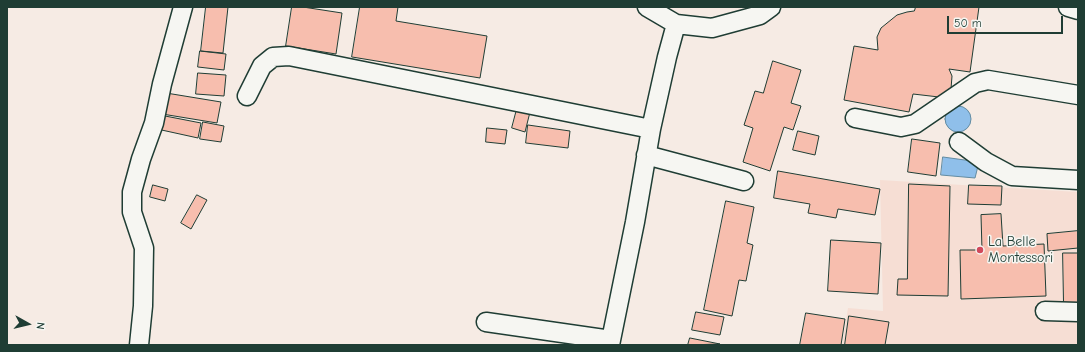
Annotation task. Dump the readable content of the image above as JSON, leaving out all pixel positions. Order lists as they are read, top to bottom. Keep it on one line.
{"places":["La Belle Montessori"],"scale_bar":"50 m","north":"right"}
